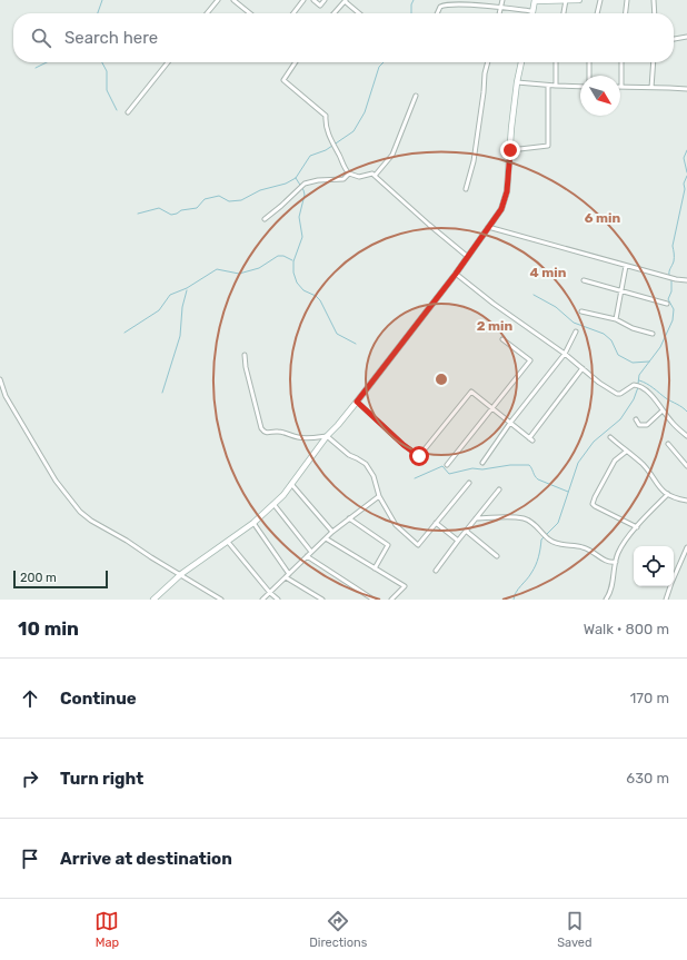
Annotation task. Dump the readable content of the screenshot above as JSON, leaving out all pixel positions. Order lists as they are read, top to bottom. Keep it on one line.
{"scale_bar":"200 m","north":"bottom right","page":{"search":"Search here","scale":"200 m","heading":["10 min","Walk · 800 m"],"list":[["Continue","170 m"],["Turn right","630 m"],"Arrive at destination"],"nav":["Map","Directions","Saved"]},"rings":["6 min","4 min","2 min"]}
